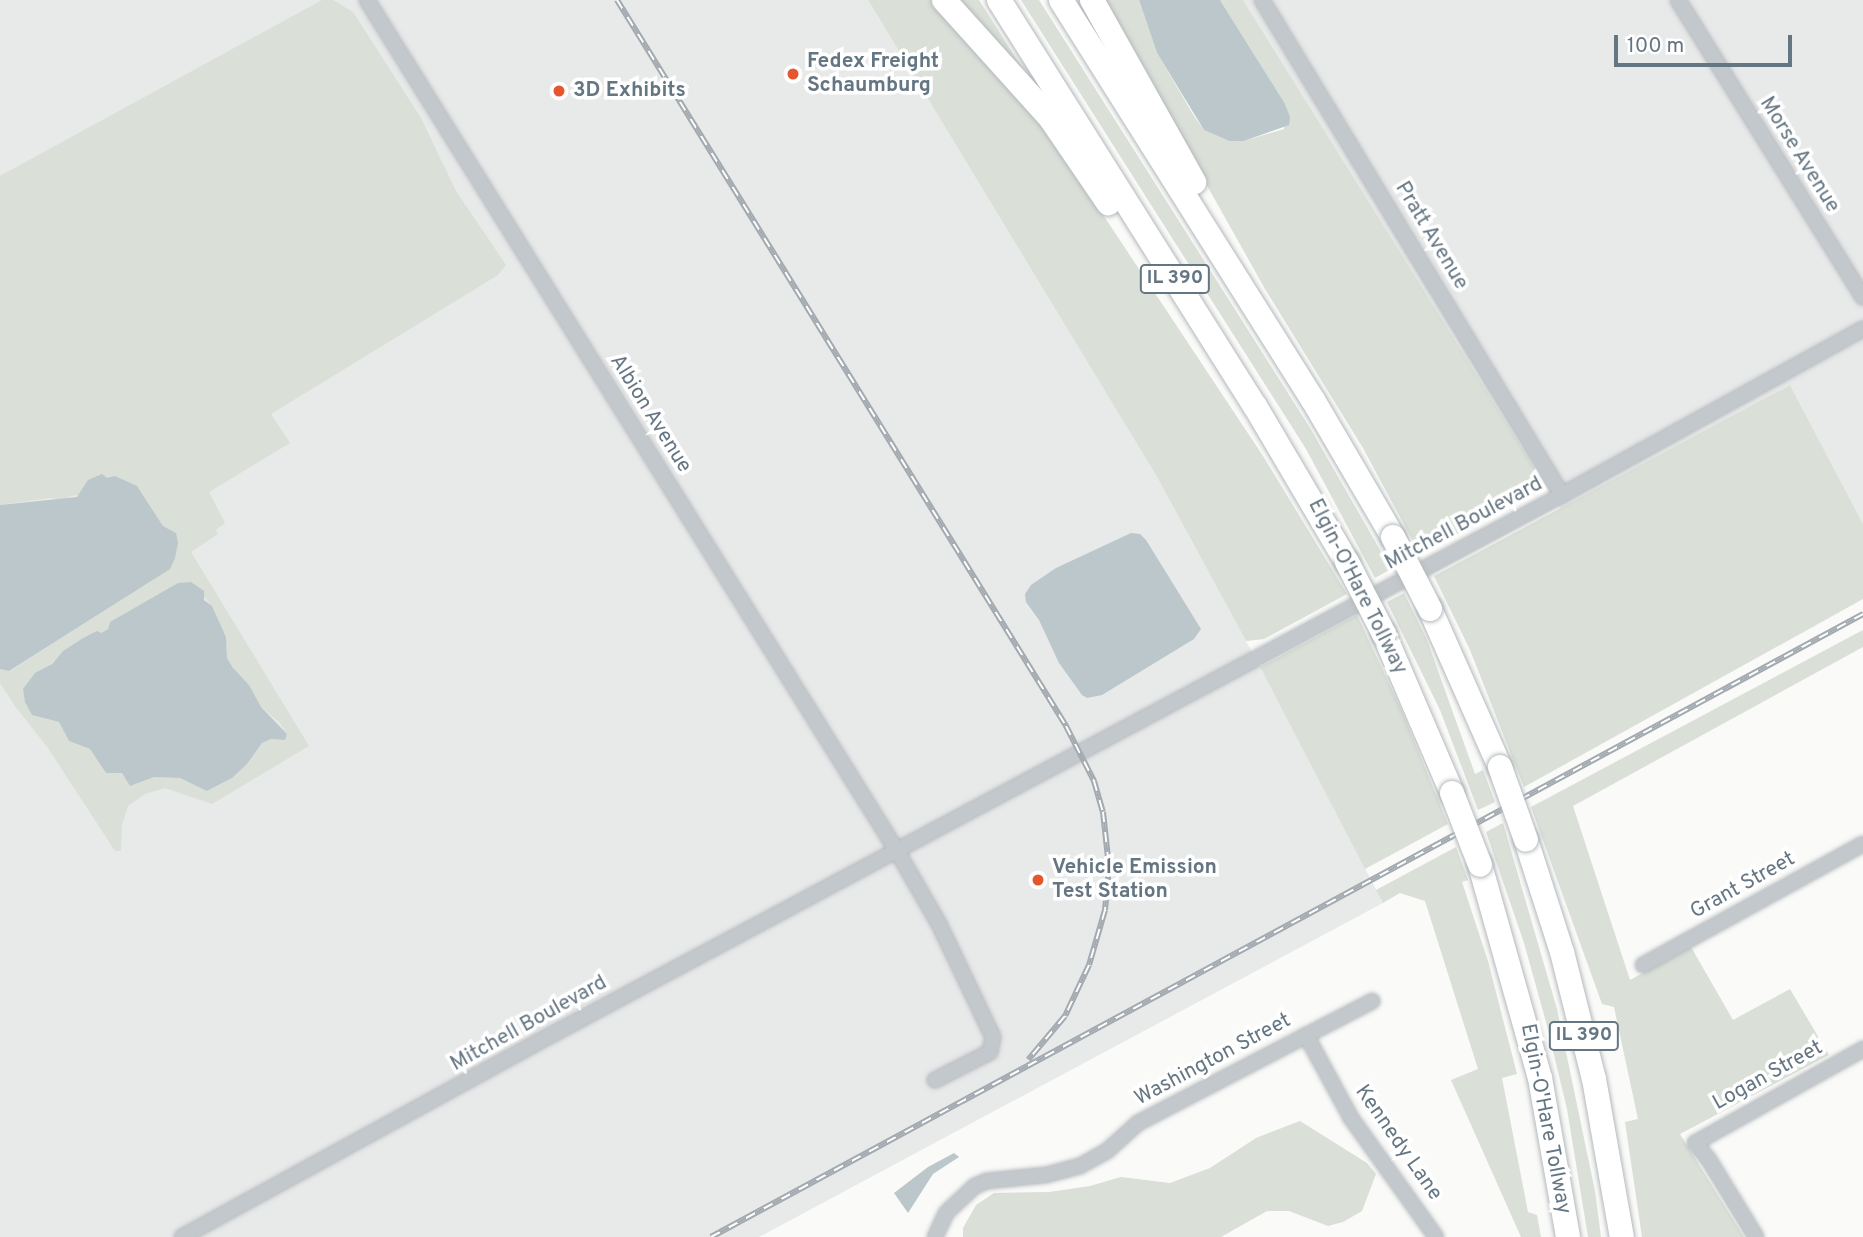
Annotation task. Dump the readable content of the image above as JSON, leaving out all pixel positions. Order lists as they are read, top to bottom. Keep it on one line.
{"streets":{"highway":["IL 390","Elgin-O'Hare Tollway"],"street":["Morse Avenue","Pratt Avenue","Albion Avenue","Mitchell Boulevard","Grant Street","Washington Street","Logan Street","Kennedy Lane"]},"crossings":[["Pratt Avenue","Mitchell Boulevard"],["Albion Avenue","Mitchell Boulevard"],["Washington Street","Kennedy Lane"]],"places":["Fedex Freight Schaumburg","3D Exhibits","Vehicle Emission Test Station"],"scale_bar":"100 m"}
